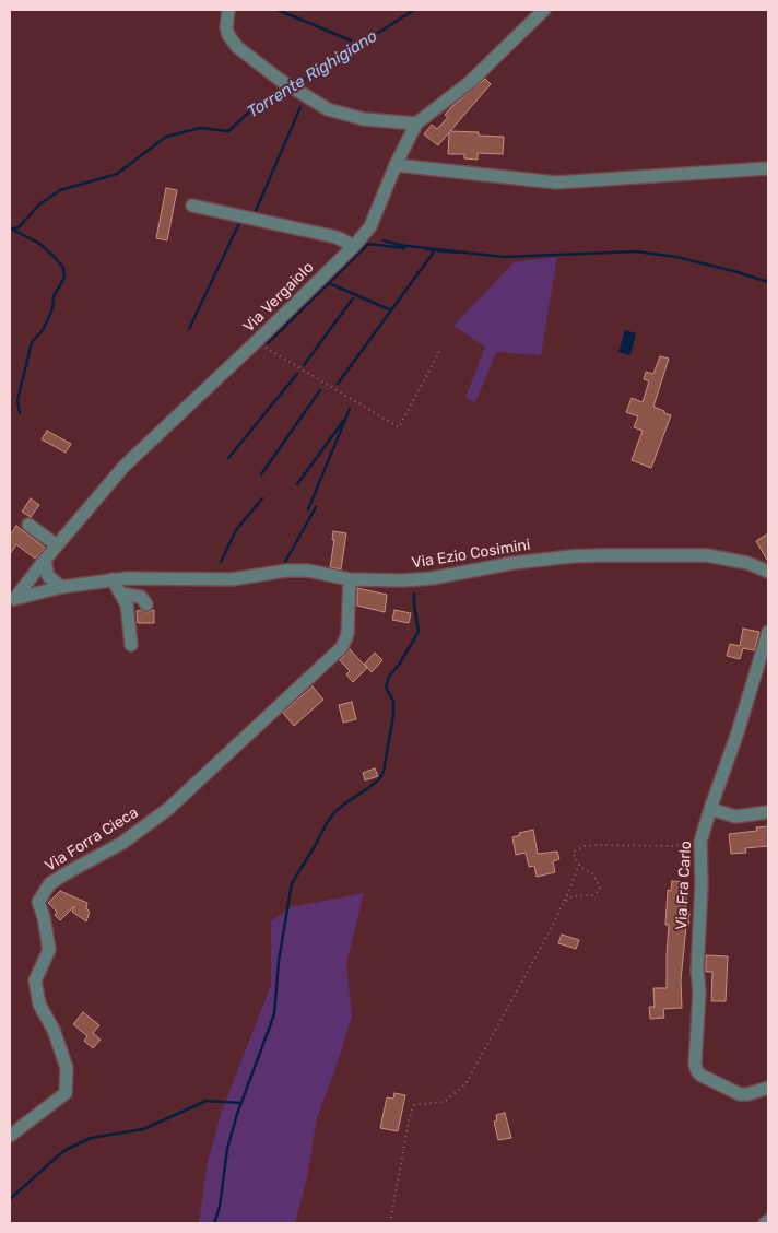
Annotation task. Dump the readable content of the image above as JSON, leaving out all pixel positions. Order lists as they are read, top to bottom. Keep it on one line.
{"streets":{"street":["Via Vergaiolo","Via Ezio Cosimini","Via Forra Cieca","Via Fra Carlo"]},"crossings":[["Via Vergaiolo","Via Ezio Cosimini"],["Via Ezio Cosimini","Via Forra Cieca"]],"water":["Torrente Righigiano"]}
